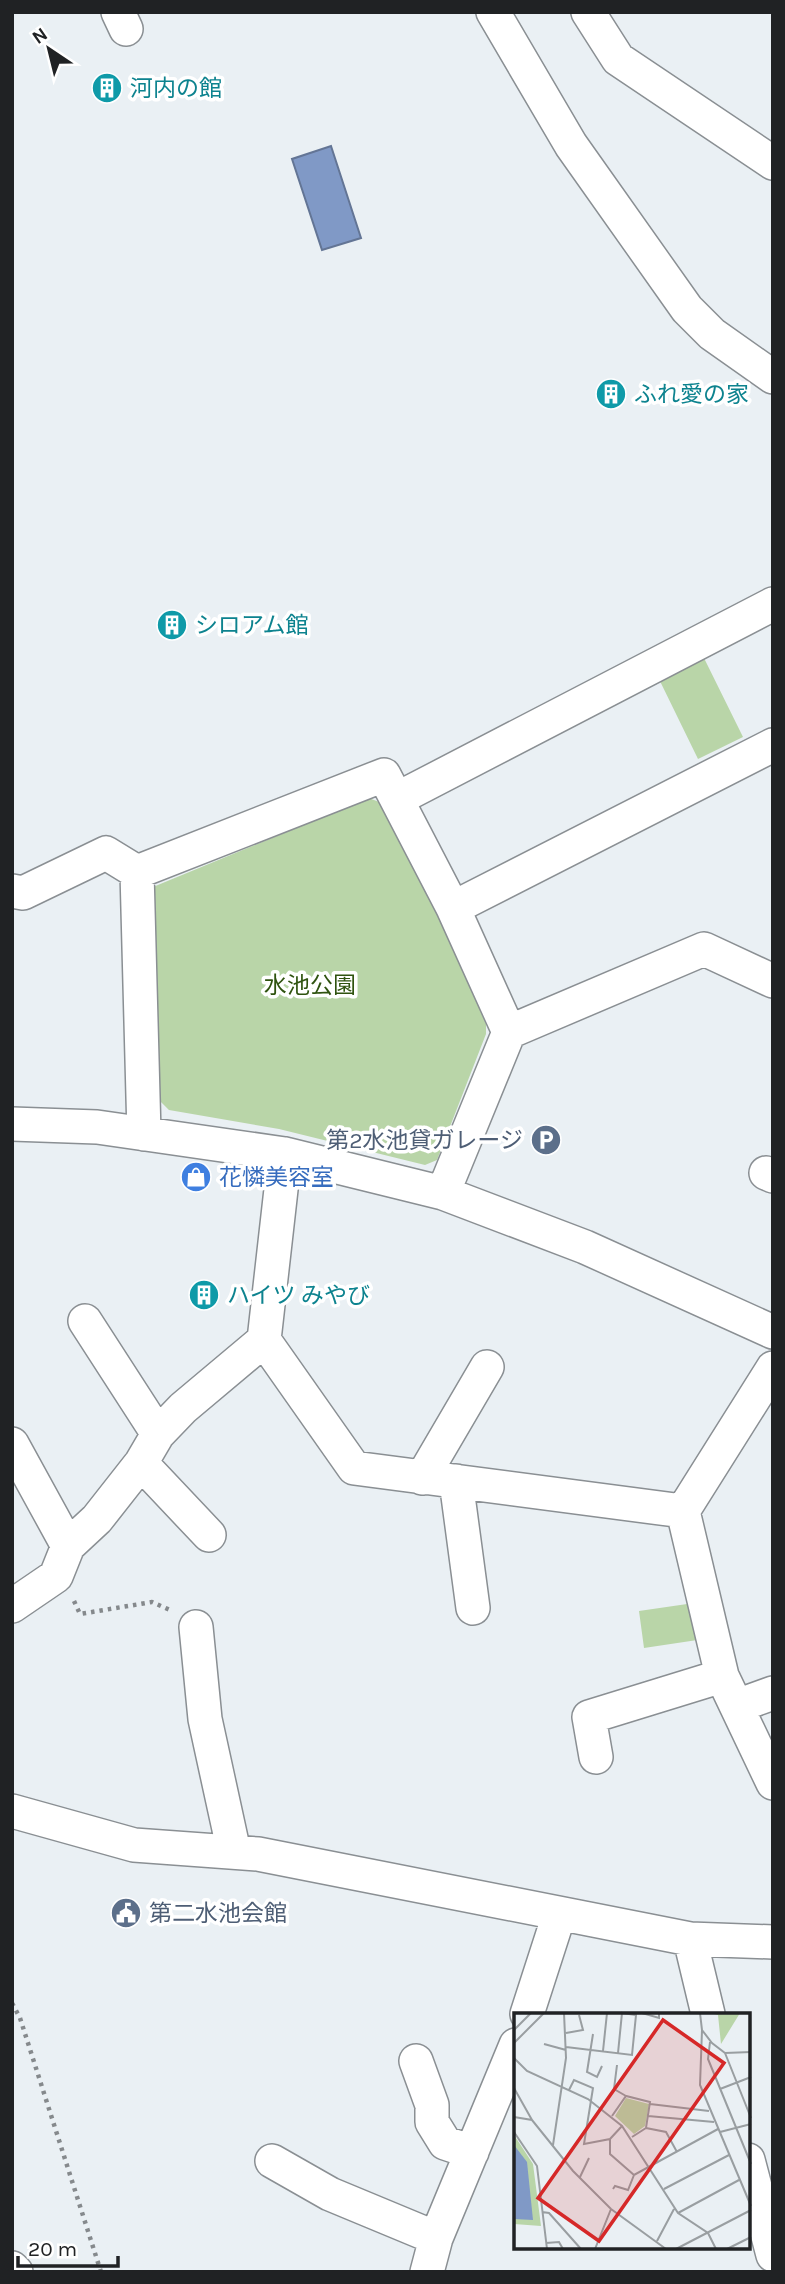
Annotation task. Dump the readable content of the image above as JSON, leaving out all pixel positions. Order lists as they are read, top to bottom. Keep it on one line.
{"parks":["水池公園"],"places":{"building":["河内の館","ふれ愛の家","シロアム館","ハイツ みやび"],"parking":["第2水池貸ガレージ"],"shop":["花憐美容室"],"public building":["第二水池会館"]},"scale_bar":"20 m","north":"top left"}
